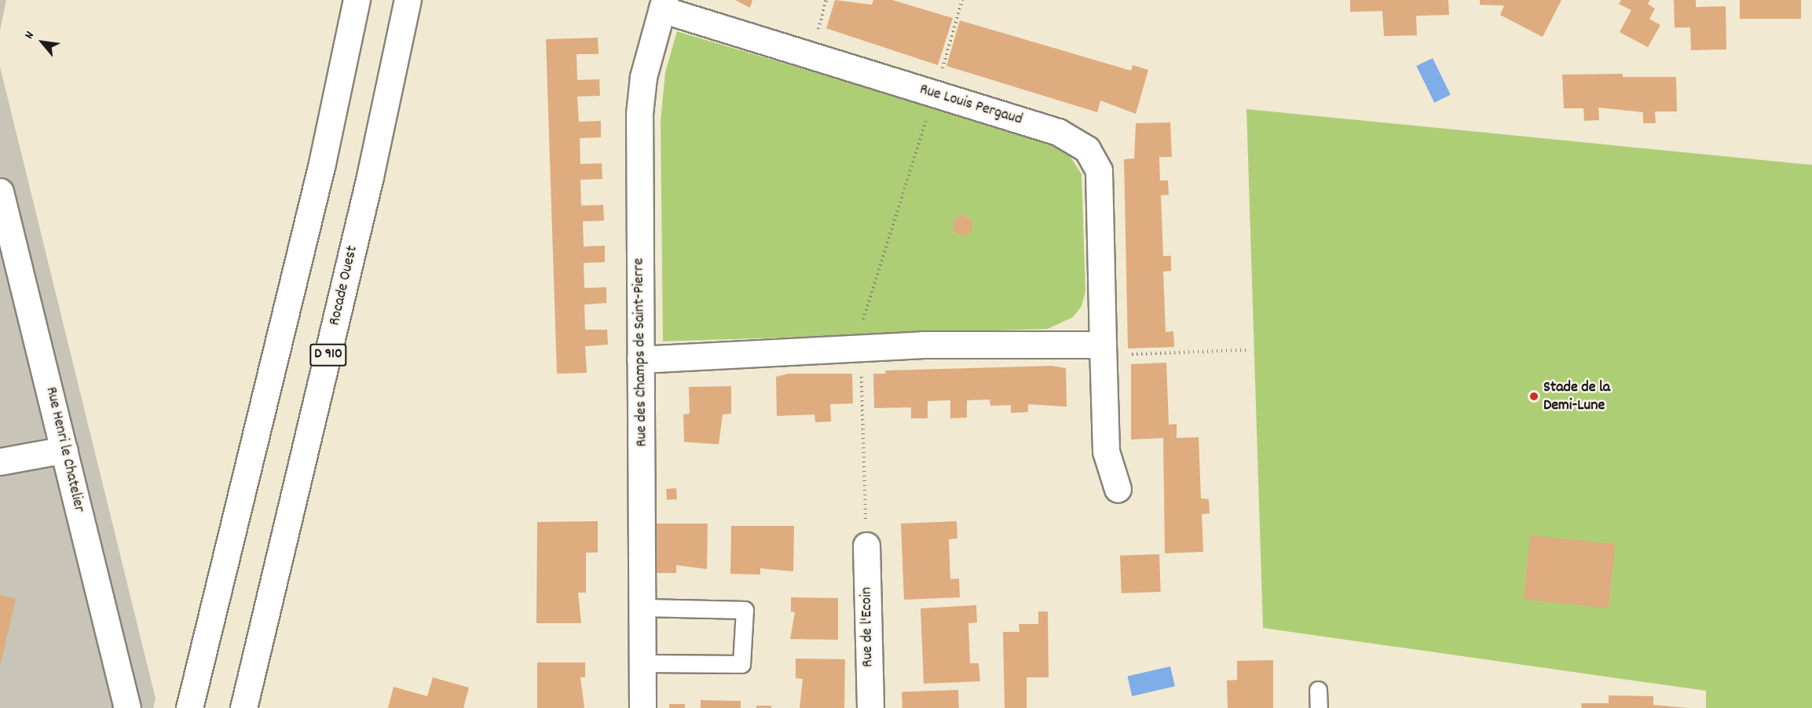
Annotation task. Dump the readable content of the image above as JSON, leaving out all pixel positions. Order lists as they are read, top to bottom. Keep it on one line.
{"streets":{"street":["Rue Louis Pergaud","Rocade Ouest","Rue des Champs de Saint-Pierre","D 910","Rue Henri le Chatelier","Rue de l'Ecoin"]},"crossings":[["Rue Louis Pergaud","Rue des Champs de Saint-Pierre"]],"places":["Stade de la Demi-Lune"],"north":"top left"}
